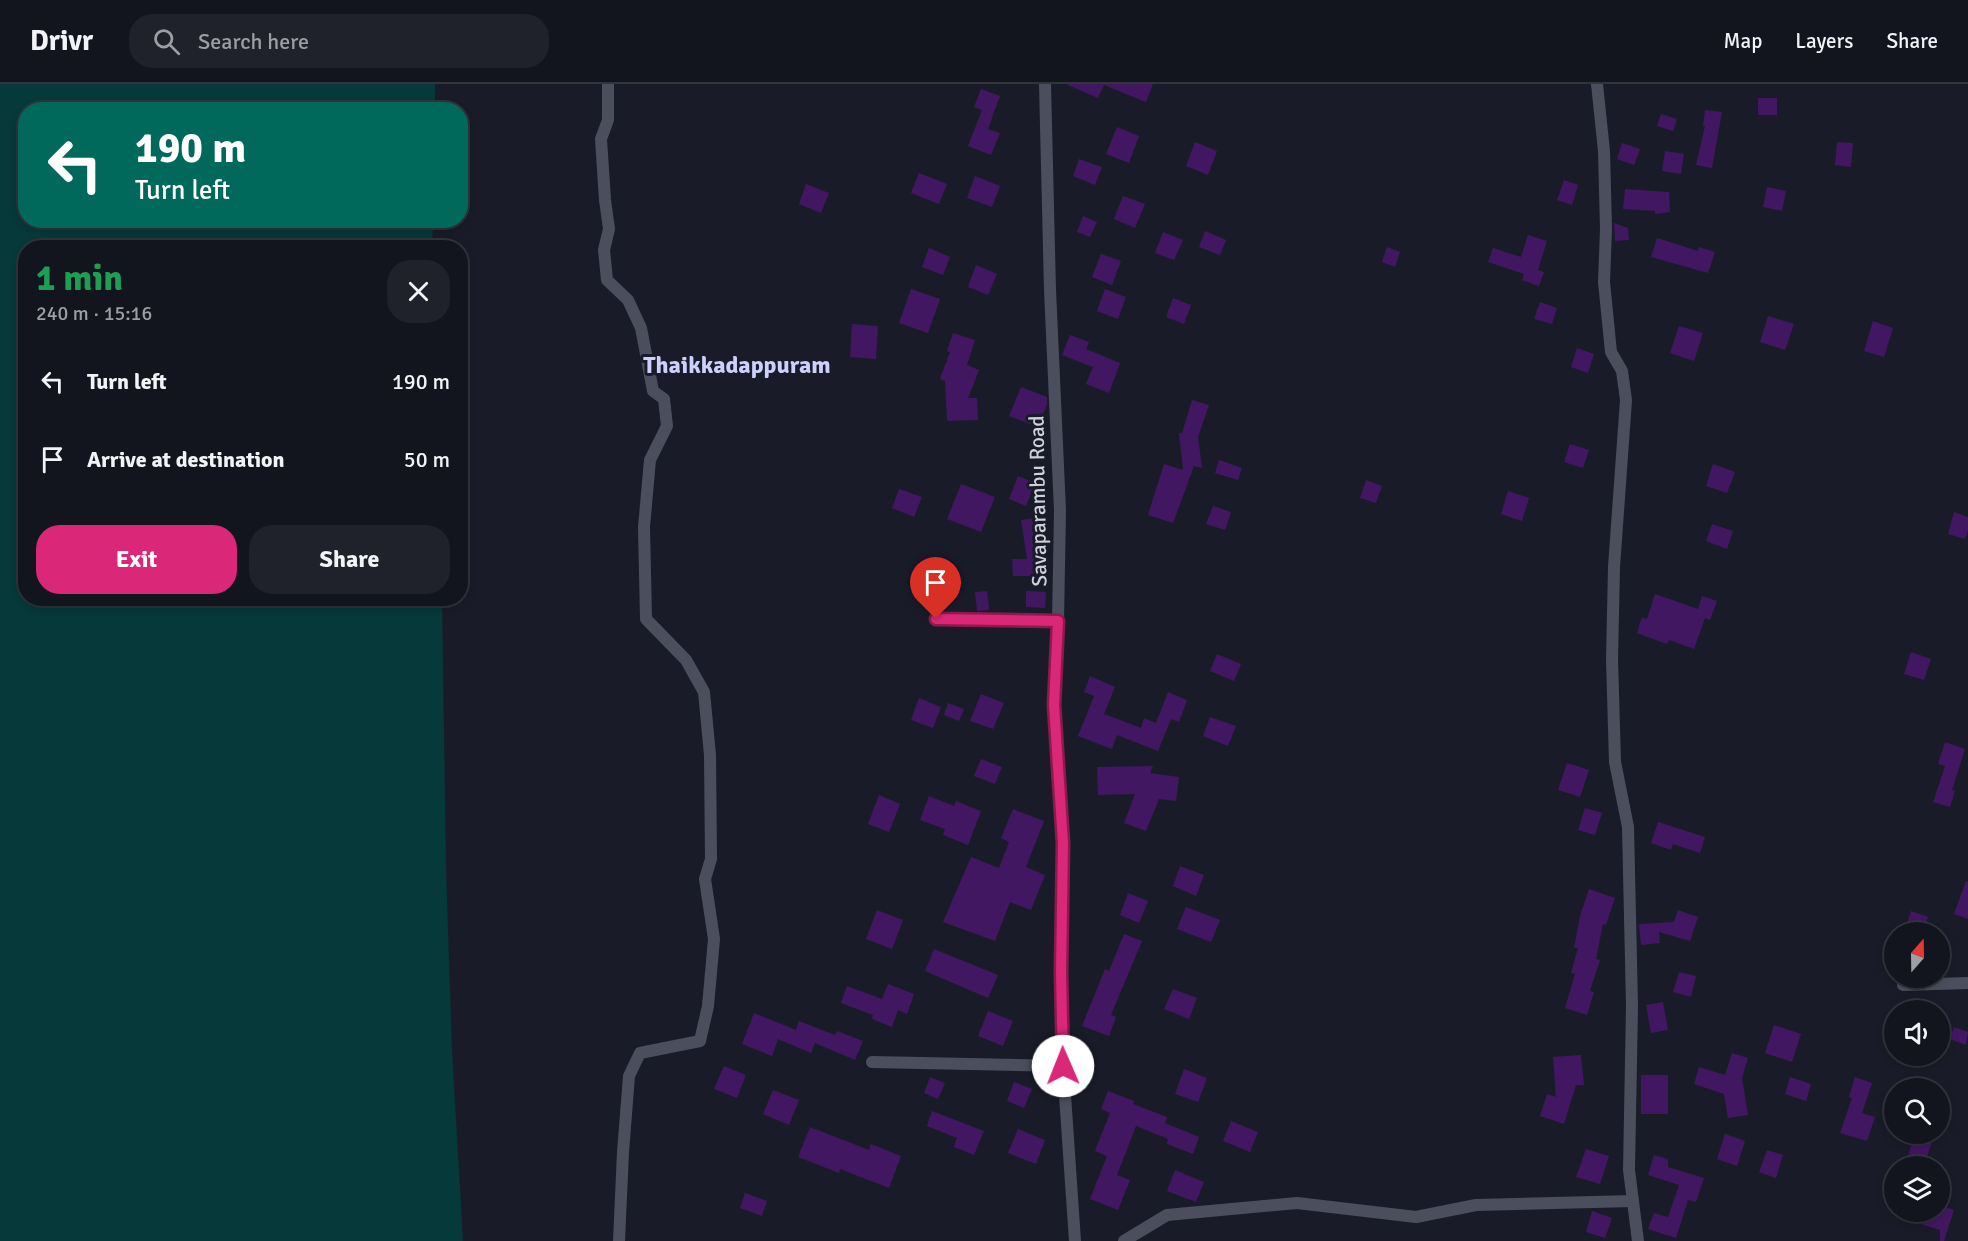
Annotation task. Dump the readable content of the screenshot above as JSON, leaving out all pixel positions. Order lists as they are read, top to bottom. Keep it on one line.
{"streets":{"street":["Savaparambu Road"]},"districts":["Thaikkadappuram"],"north":"top","page":{"header":"Drivr","search":"Search here","nav":["Map","Layers","Share"],"turn":["190 m","Turn left"],"heading":["1 min","240 m · 15:16"],"list":[{"name":"Turn left","value":"190 m"},{"name":"Arrive at destination","value":"50 m"}],"buttons":["Exit","Share"]}}
